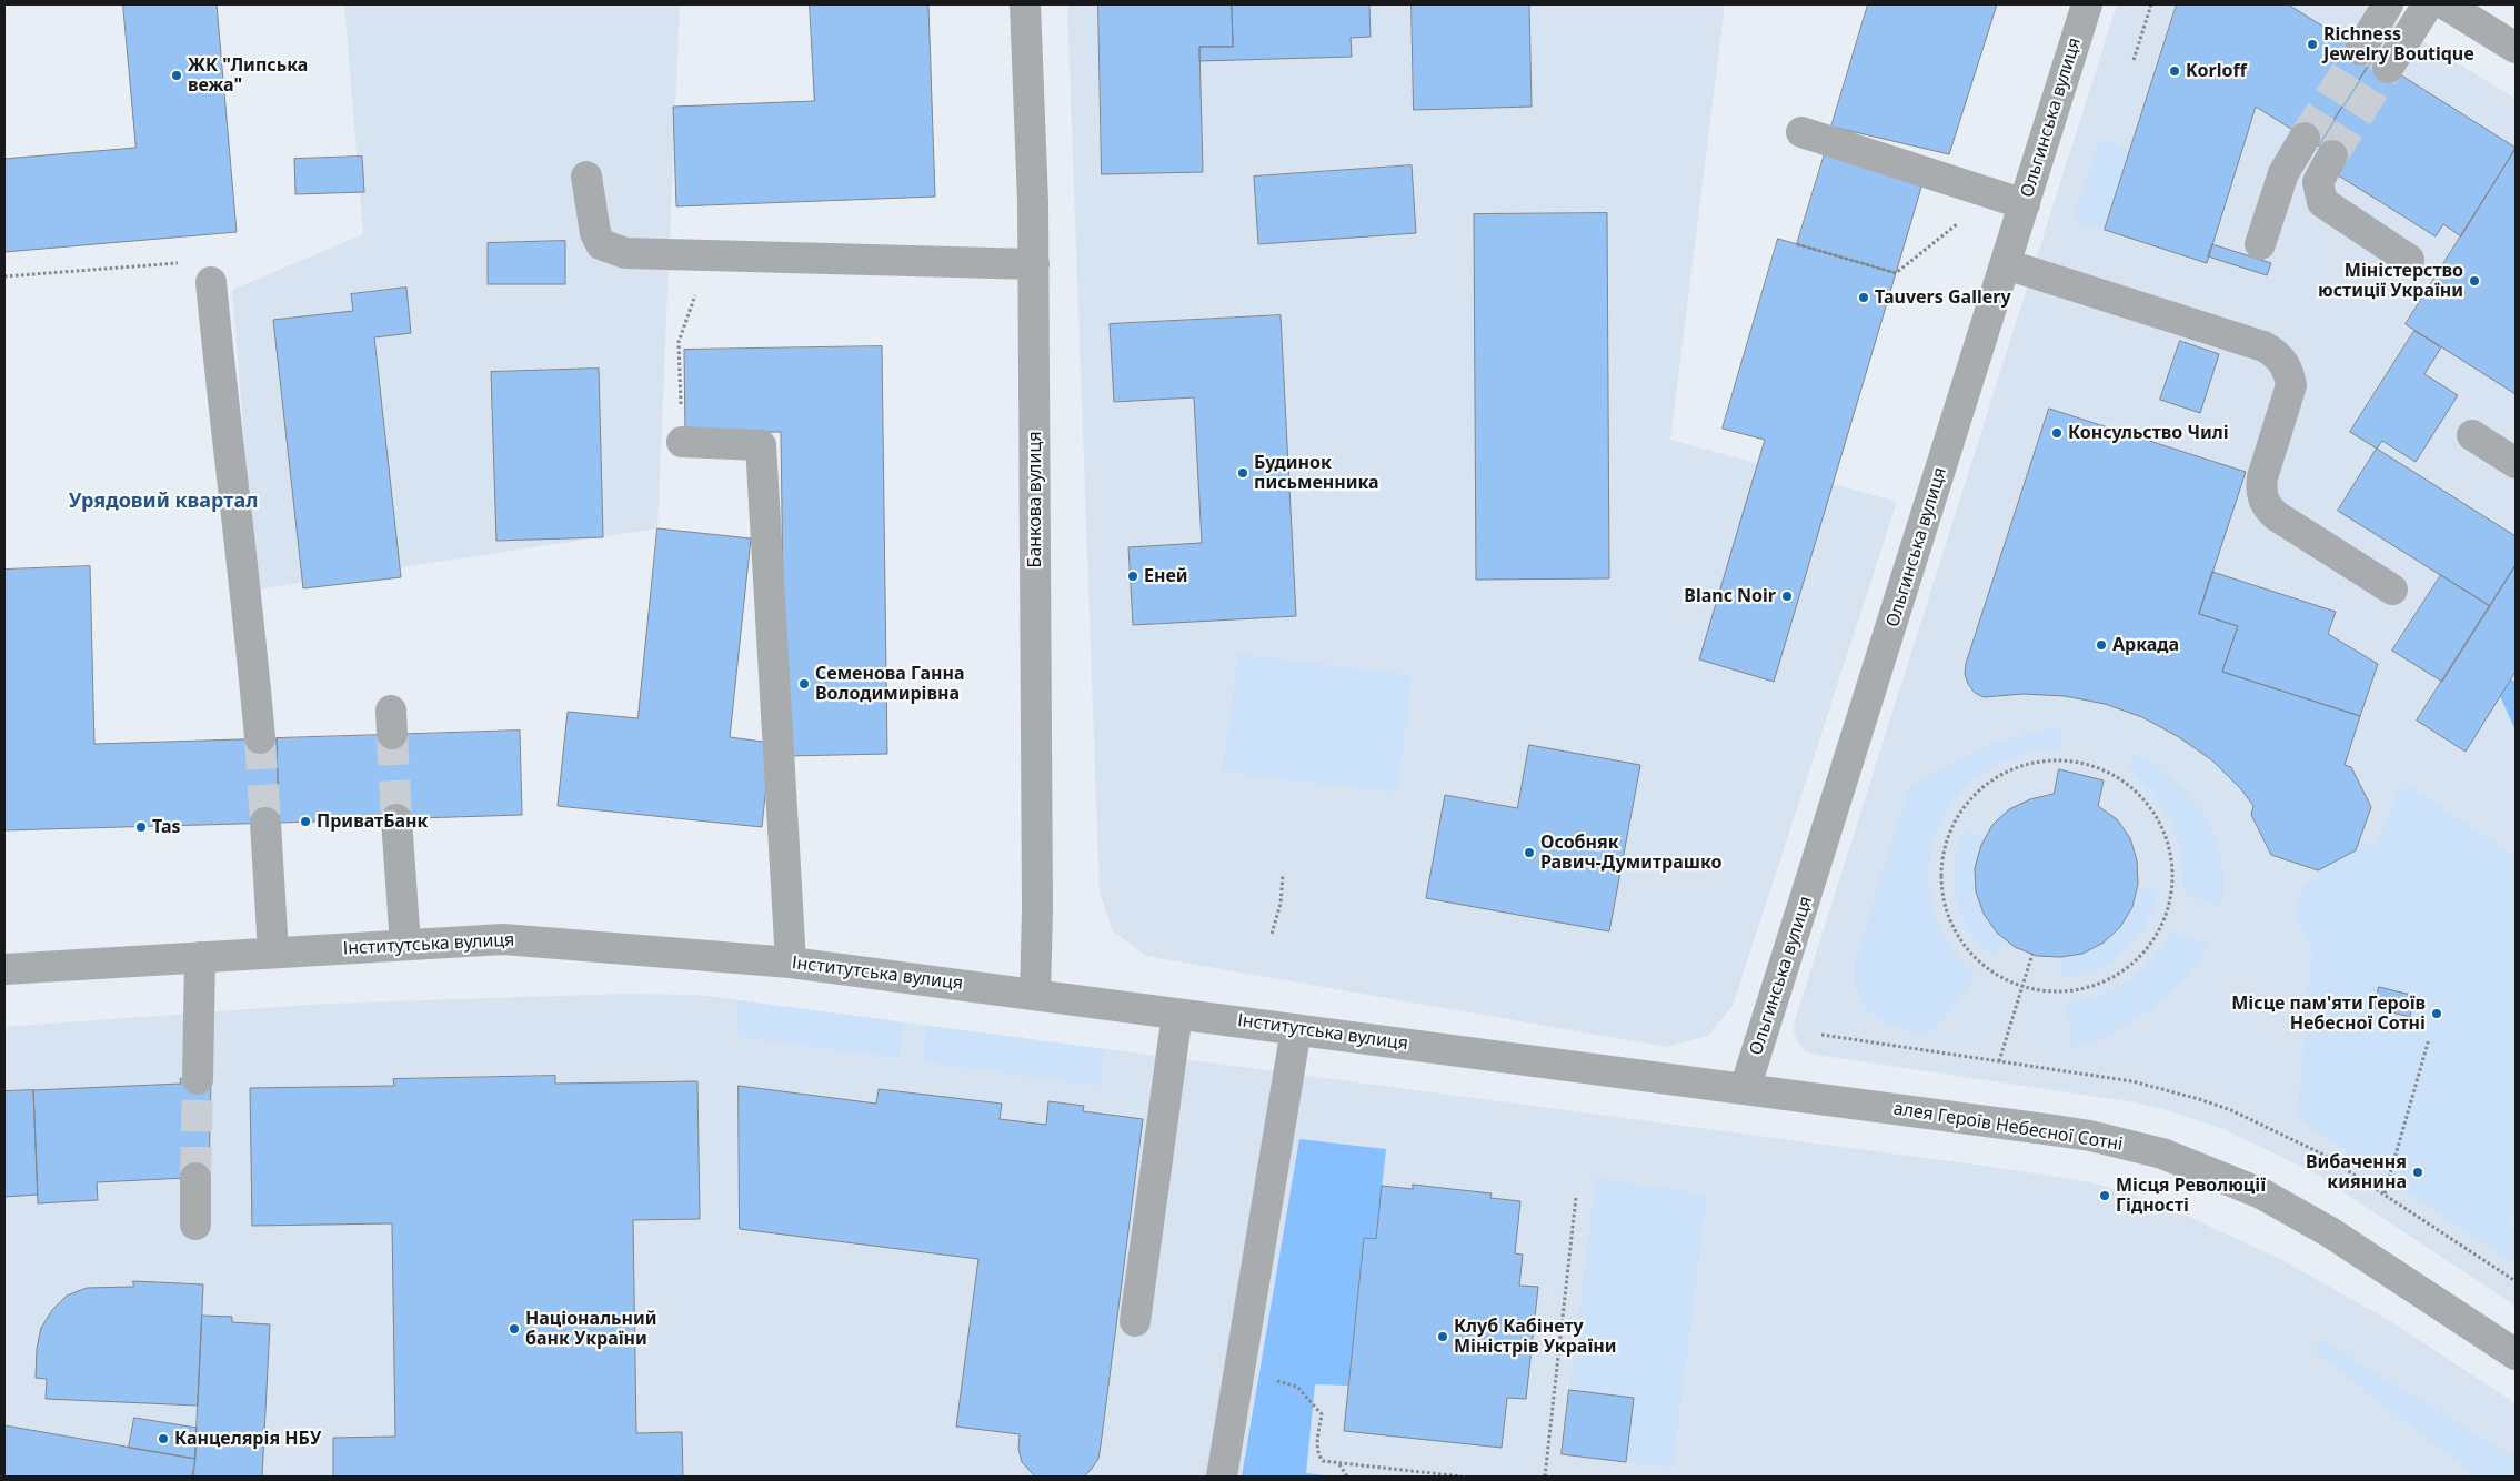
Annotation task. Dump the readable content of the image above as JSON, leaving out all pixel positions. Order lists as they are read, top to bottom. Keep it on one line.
{"streets":{"street":["Ольгинська вулиця","Банкова вулиця","Інститутська вулиця","алея Героїв Небесної Сотні"]},"crossings":[["Ольгинська вулиця","Інститутська вулиця"],["Ольгинська вулиця","алея Героїв Небесної Сотні"],["Банкова вулиця","Інститутська вулиця"],["Інститутська вулиця","алея Героїв Небесної Сотні"]],"districts":["Урядовий квартал"],"places":["Richness Jewelry Boutique","Korloff","ЖК \"Липська вежа\"","Міністерство юстиції України","Tauvers Gallery","Консульство Чилі","Будинок письменника","Еней","Blanc Noir","Аркада","Семенова Ганна Володимирівна","ПриватБанк","Tas","Особняк Равич-Думитрашко","Місце пам'яти Героїв Небесної Сотні","Вибачення киянина","Місця Революції Гідності","Національний банк України","Клуб Кабінету Міністрів України","Канцелярія НБУ"]}
